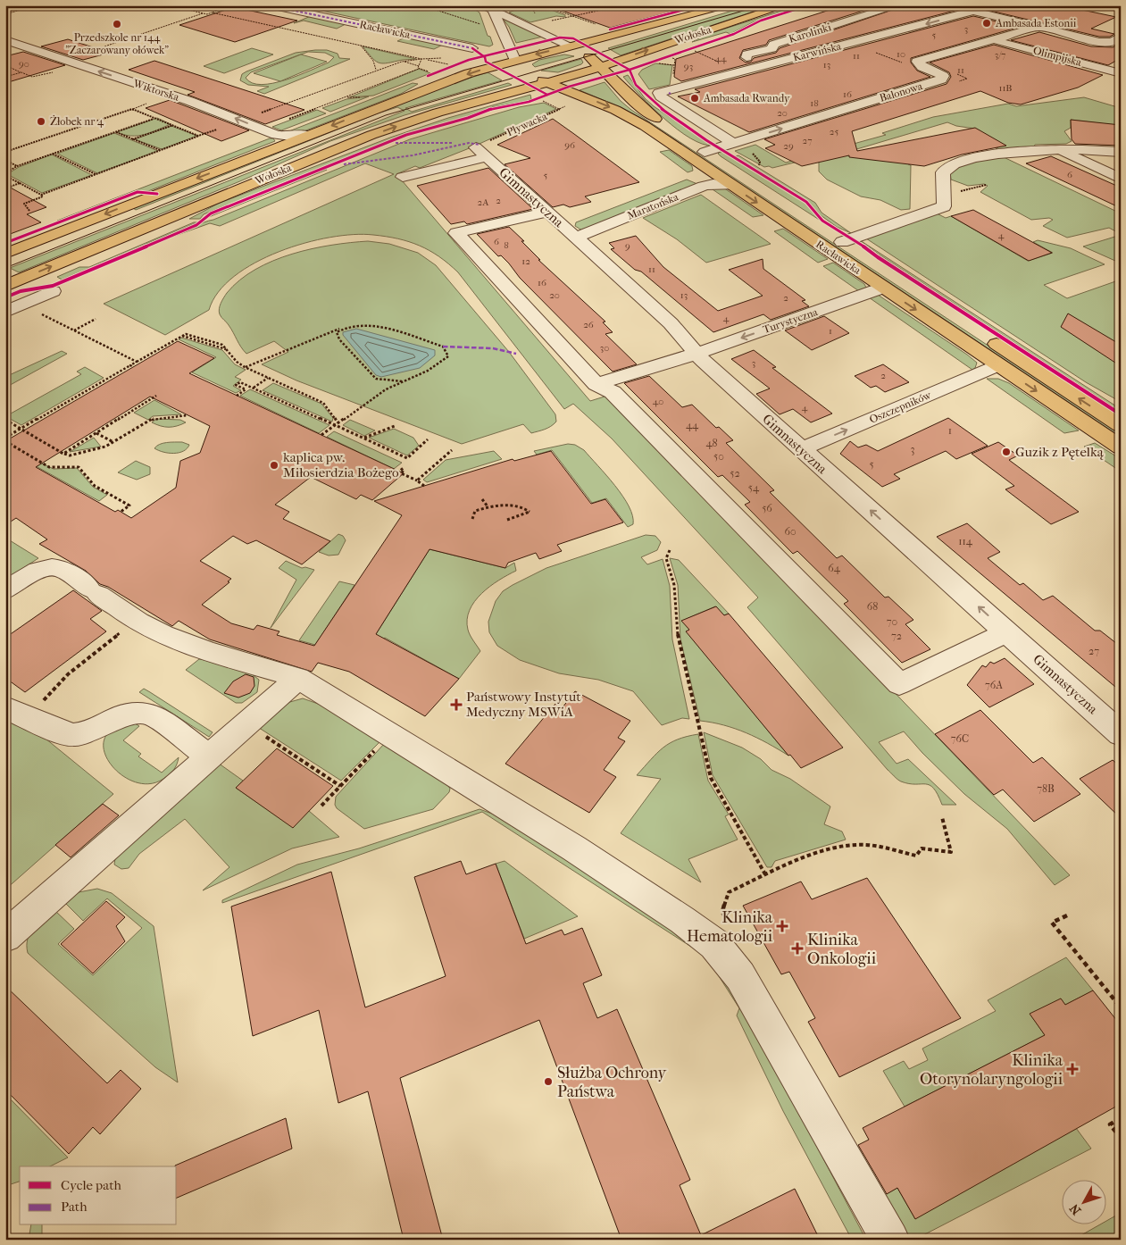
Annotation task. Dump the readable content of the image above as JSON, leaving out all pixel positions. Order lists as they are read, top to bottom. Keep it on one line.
{"streets":{"main road":["Racławicka","Wołoska"],"street":["Karolinki","Karwińska","Olimpijska","Wiktorska","Balonowa","Gimnastyczna","Maratońska","Turystyczna","Oszczepników"],"path":["Pływacka"]},"crossings":[["Racławicka","Wołoska"],["Racławicka","Balonowa"],["Racławicka","Maratońska"],["Racławicka","Turystyczna"],["Racławicka","Oszczepników"],["Karolinki","Karwińska"],["Wołoska","Wiktorska"],["Karwińska","Balonowa"],["Olimpijska","Balonowa"],["Pływacka","Gimnastyczna"],["Gimnastyczna","Maratońska"],["Gimnastyczna","Turystyczna"],["Gimnastyczna","Oszczepników"]],"one_way":["Karwińska","Wiktorska","Balonowa","Turystyczna","Oszczepników"],"places":{"other":["Ambasada Estonii","Przedszkole nr 144 \"Zaczarowany ołówek\"","Ambasada Rwandy","Żłobek nr 4","Guzik z Pętelką","kaplica pw. Miłosierdzia Bożego","Służba Ochrony Państwa"],"health":["Państwowy Instytut Medyczny MSWiA","Klinika Hematologii","Klinika Onkologii","Klinika Otorynolaryngologii"]},"house_numbers":["3","5","10","3/7","11","44","90","13","93","11","11B","16","18","20","25","27","96","29","6","5","2","2A","4","6","8","9","12","11","16","20","13","2","4","26","1","30","3","2","40","4","44","1","48","3","50","5","52","54","56","60","114","64","68","70","72","27","76A","76C","78B"],"legend":["Cycle path","Path"],"north":"bottom left"}
